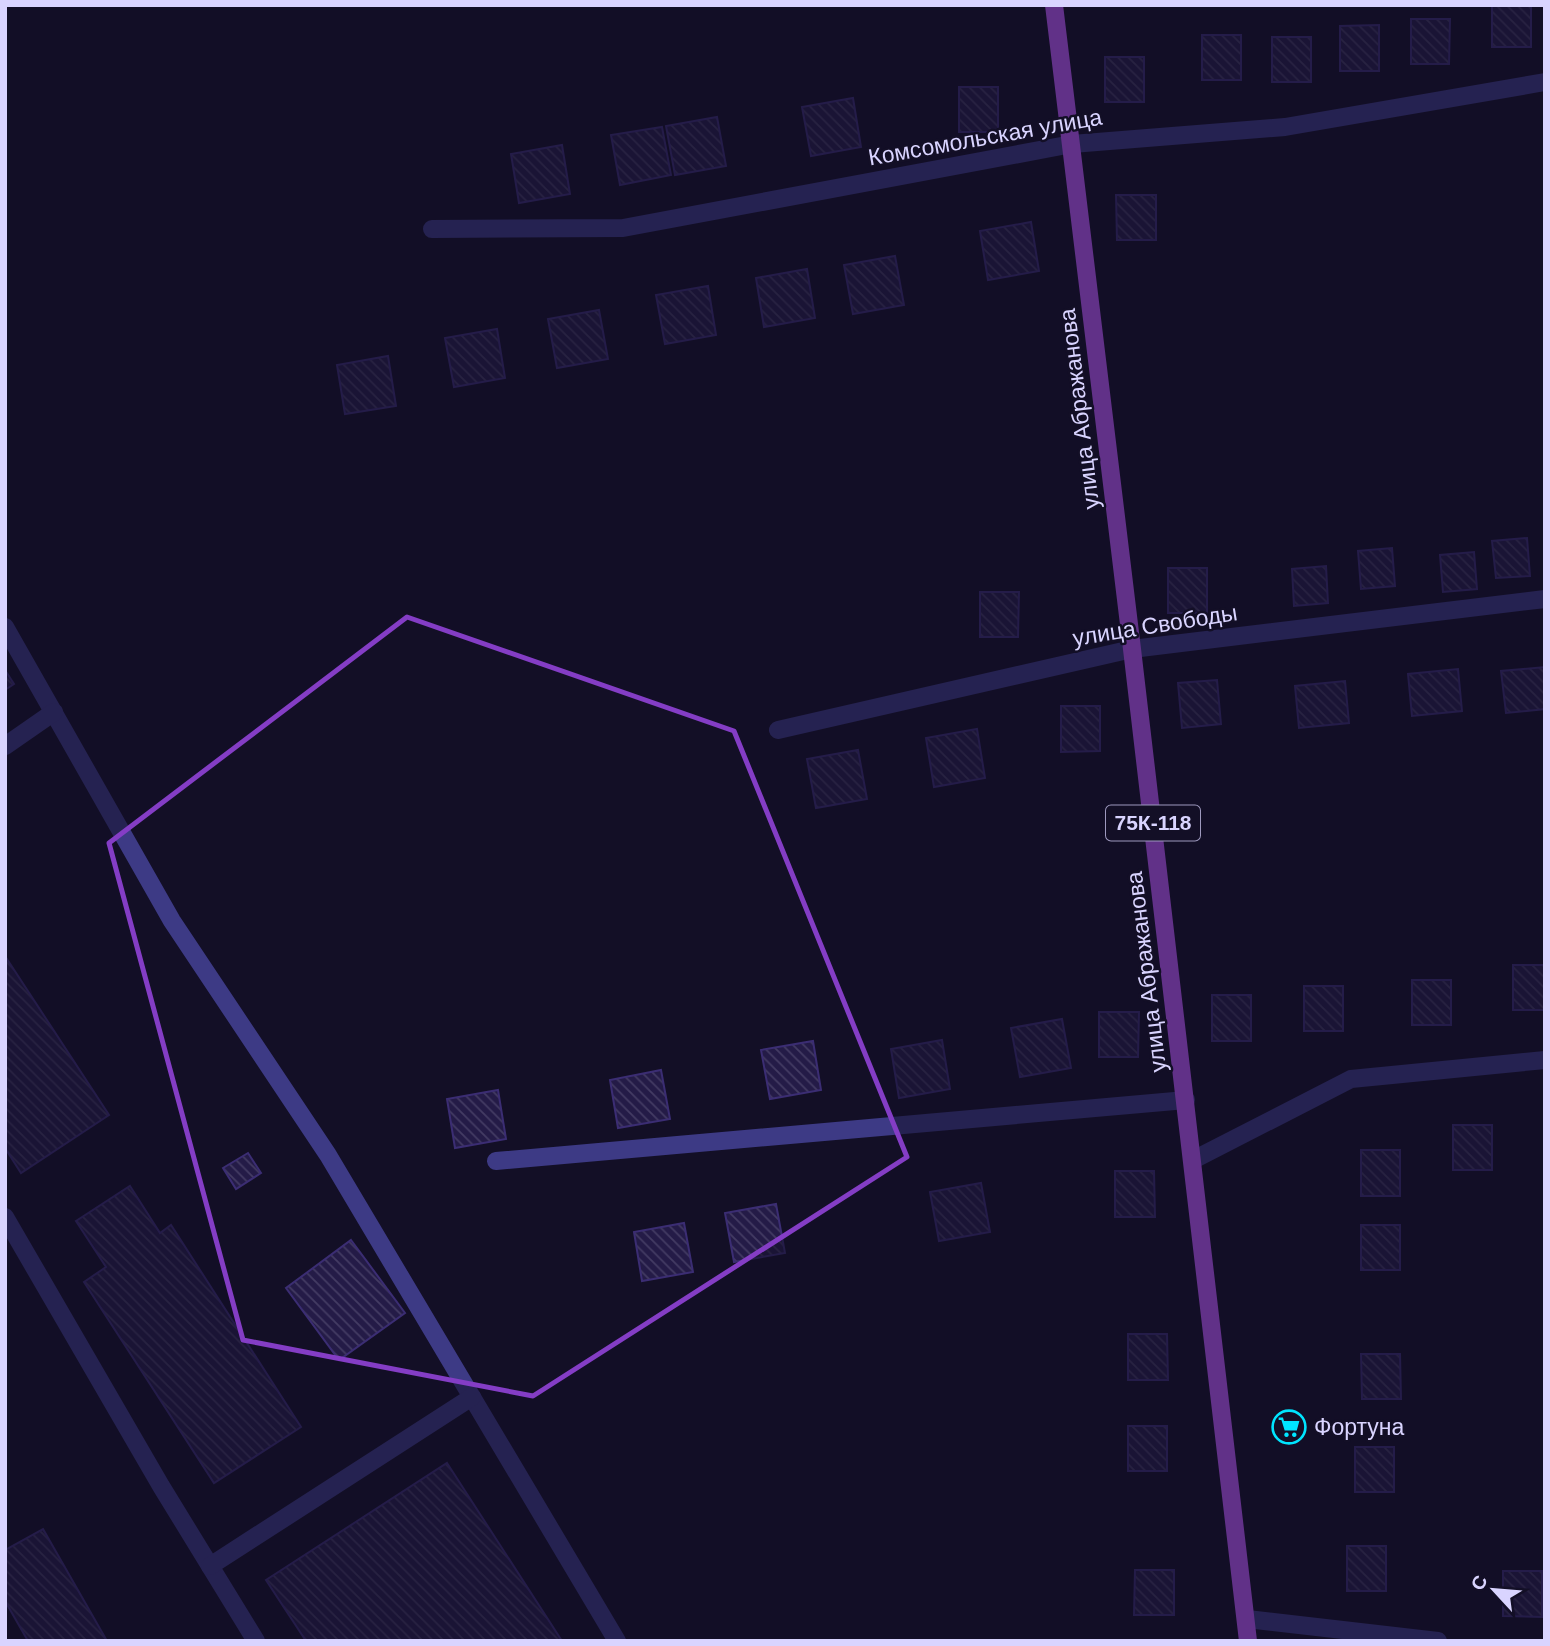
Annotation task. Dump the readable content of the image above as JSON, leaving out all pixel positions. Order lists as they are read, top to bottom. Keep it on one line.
{"streets":{"main road":["улица Абражанова","75К-118"],"street":["Комсомольская улица","улица Свободы"]},"crossings":[["Комсомольская улица","улица Абражанова"],["улица Абражанова","улица Свободы"]],"places":{"supermarket":["Фортуна"]},"north":"top left"}
